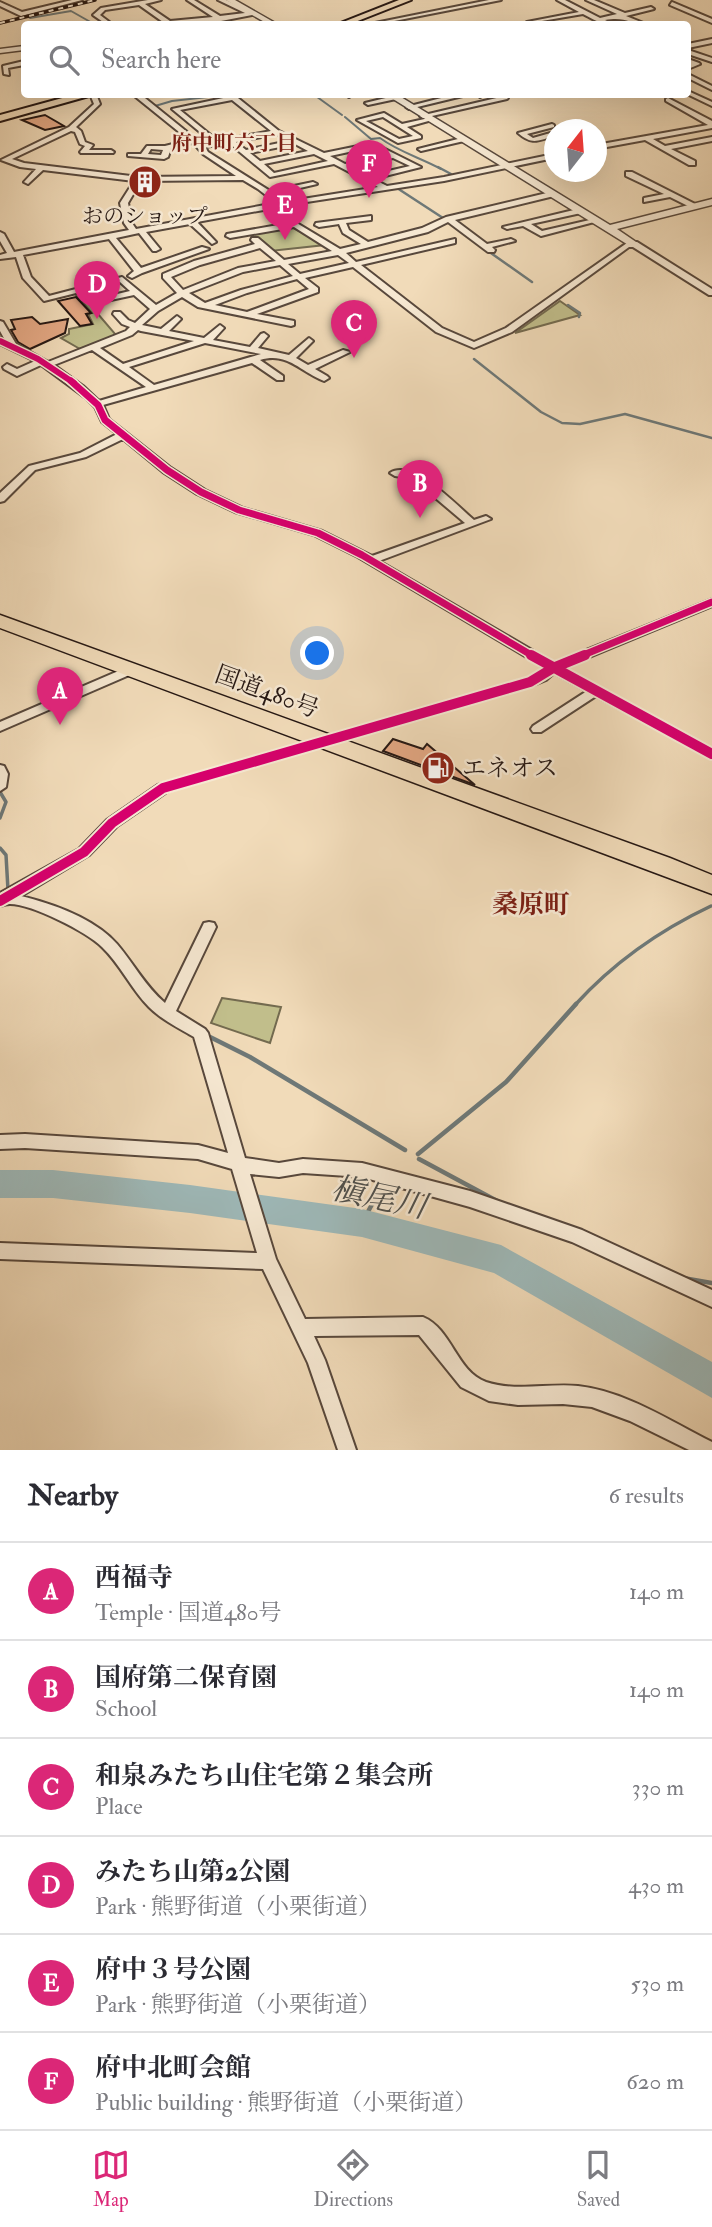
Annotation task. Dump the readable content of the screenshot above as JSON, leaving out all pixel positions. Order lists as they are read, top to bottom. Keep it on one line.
{"streets":{"highway":["国道480号"]},"districts":["府中町六丁目","桑原町"],"water":["槇尾川"],"places":{"building":["おのショップ"],"fuel station":["エネオス"]},"north":"top","page":{"search":"Search here","pins":["F","E","D","C","B","A"],"heading":["Nearby","6 results"],"list":[{"mark":"A","name":"西福寺","note":"Temple · 国道480号","value":"140 m"},{"mark":"B","name":"国府第二保育園","note":"School","value":"140 m"},{"mark":"C","name":"和泉みたち山住宅第２集会所","note":"Place","value":"330 m"},{"mark":"D","name":"みたち山第2公園","note":"Park · 熊野街道（小栗街道）","value":"430 m"},{"mark":"E","name":"府中３号公園","note":"Park · 熊野街道（小栗街道）","value":"530 m"},{"mark":"F","name":"府中北町会館","note":"Public building · 熊野街道（小栗街道）","value":"620 m"}],"nav":["Map","Directions","Saved"]}}
